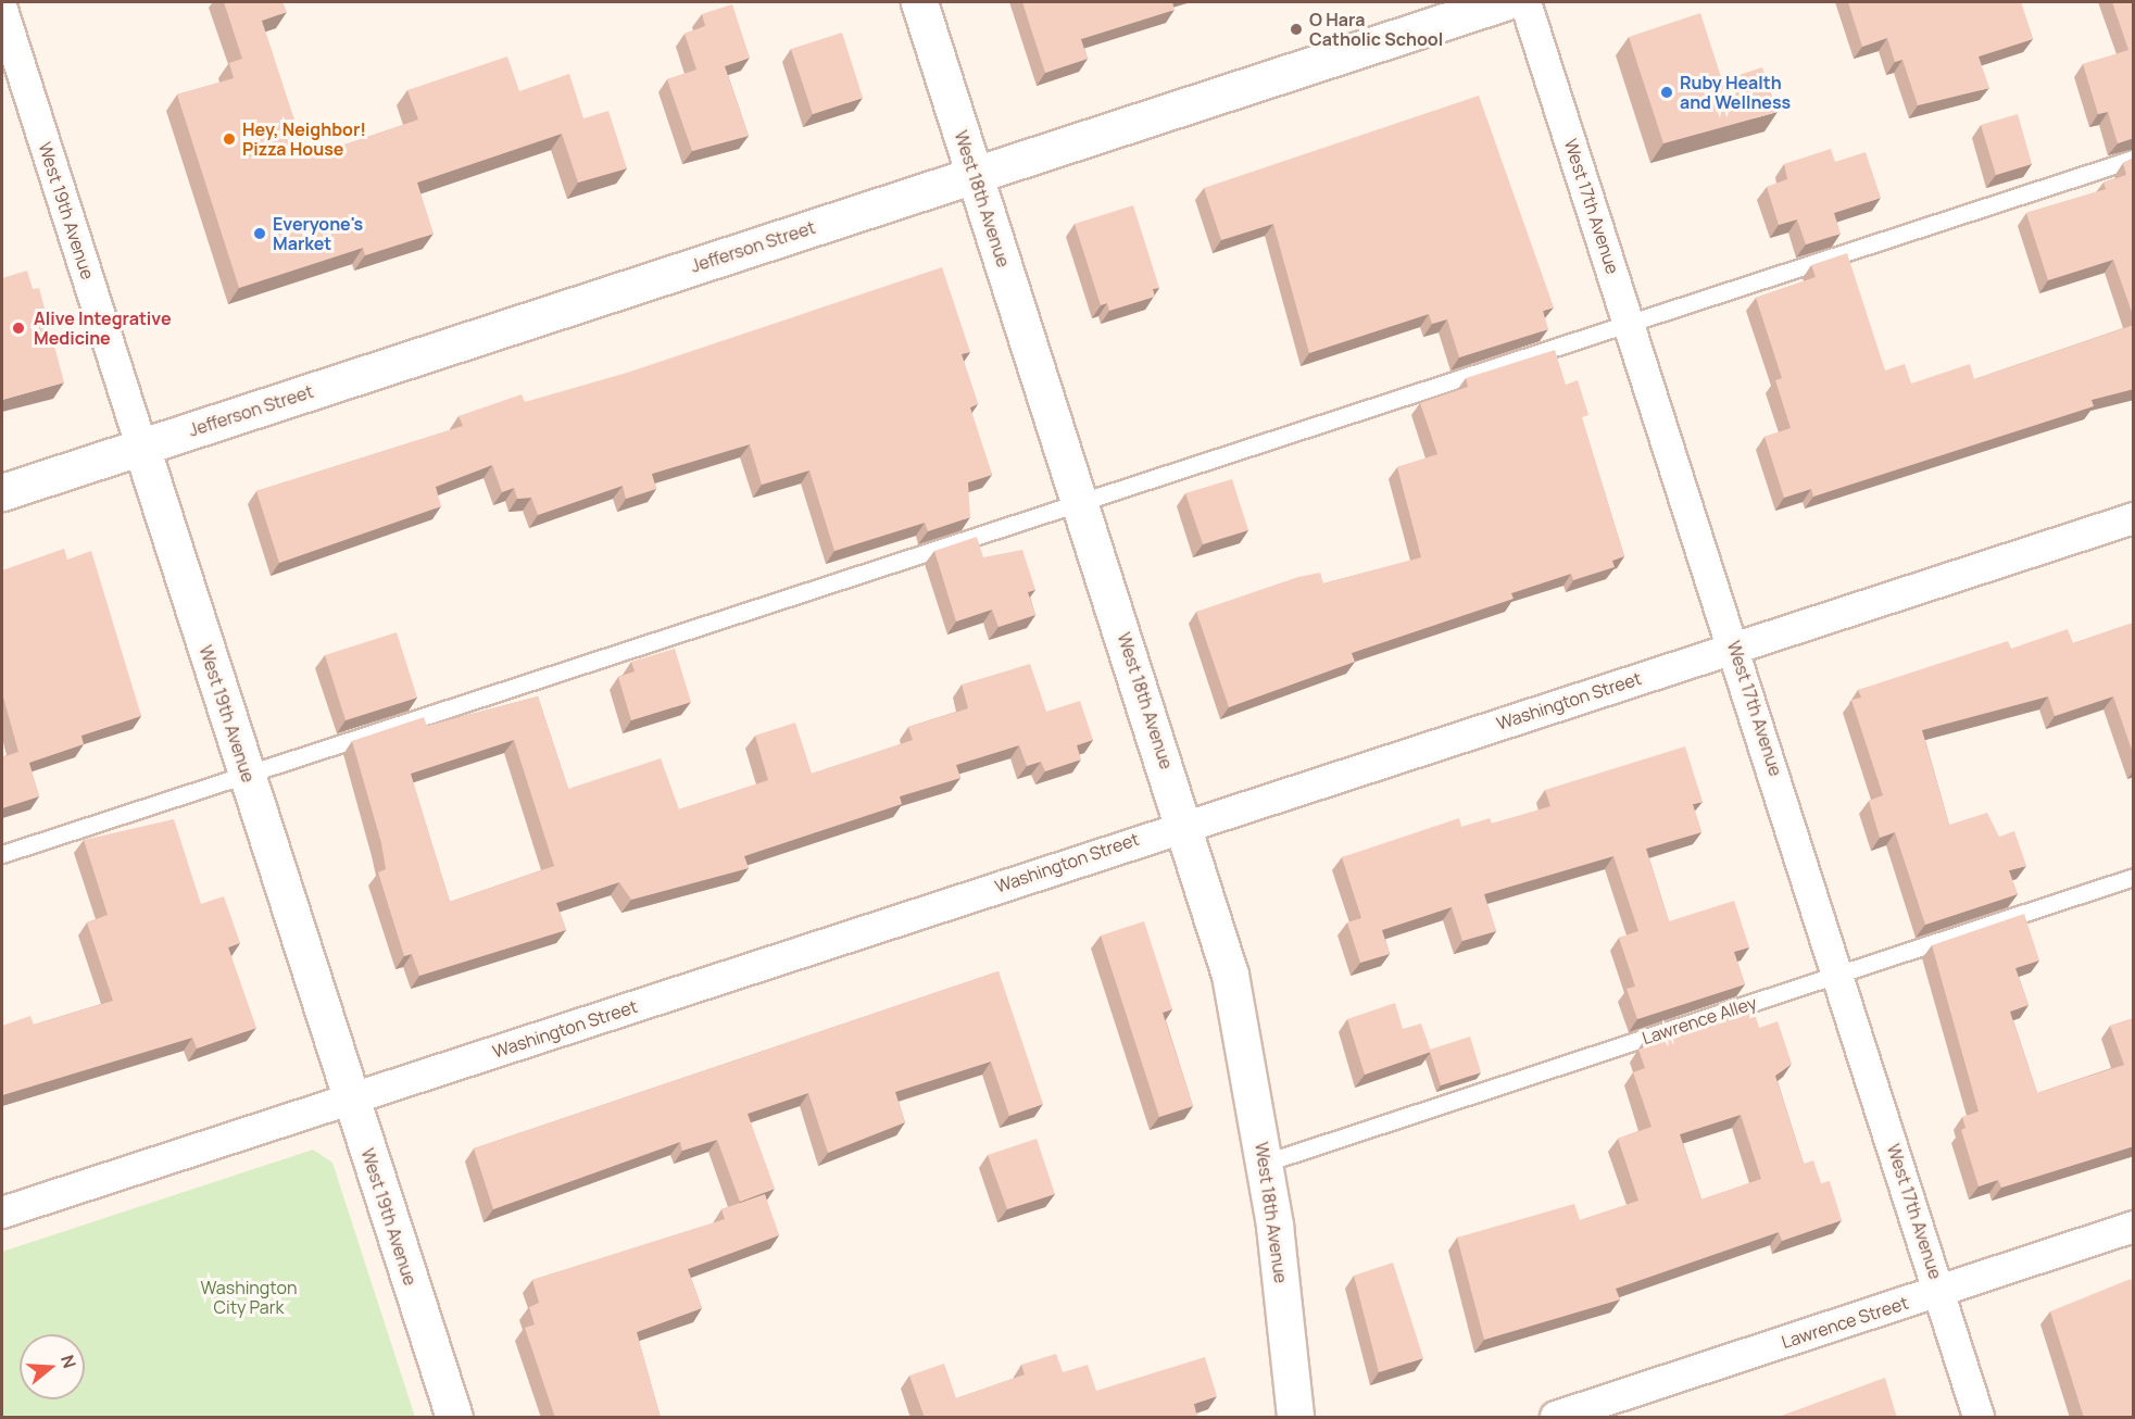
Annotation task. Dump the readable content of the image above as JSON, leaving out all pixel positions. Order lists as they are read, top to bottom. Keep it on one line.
{"streets":{"street":["West 18th Avenue","West 17th Avenue","West 19th Avenue","Jefferson Street","Washington Street","Lawrence Street"],"lane":["Lawrence Alley"]},"crossings":[["West 18th Avenue","Jefferson Street"],["West 18th Avenue","Washington Street"],["West 18th Avenue","Lawrence Alley"],["West 17th Avenue","Washington Street"],["West 17th Avenue","Lawrence Alley"],["West 17th Avenue","Lawrence Street"],["West 19th Avenue","Jefferson Street"],["West 19th Avenue","Washington Street"]],"parks":["Washington City Park"],"places":["O Hara Catholic School","Ruby Health and Wellness","Hey, Neighbor! Pizza House","Everyone's Market","Alive Integrative Medicine"],"north":"right"}
